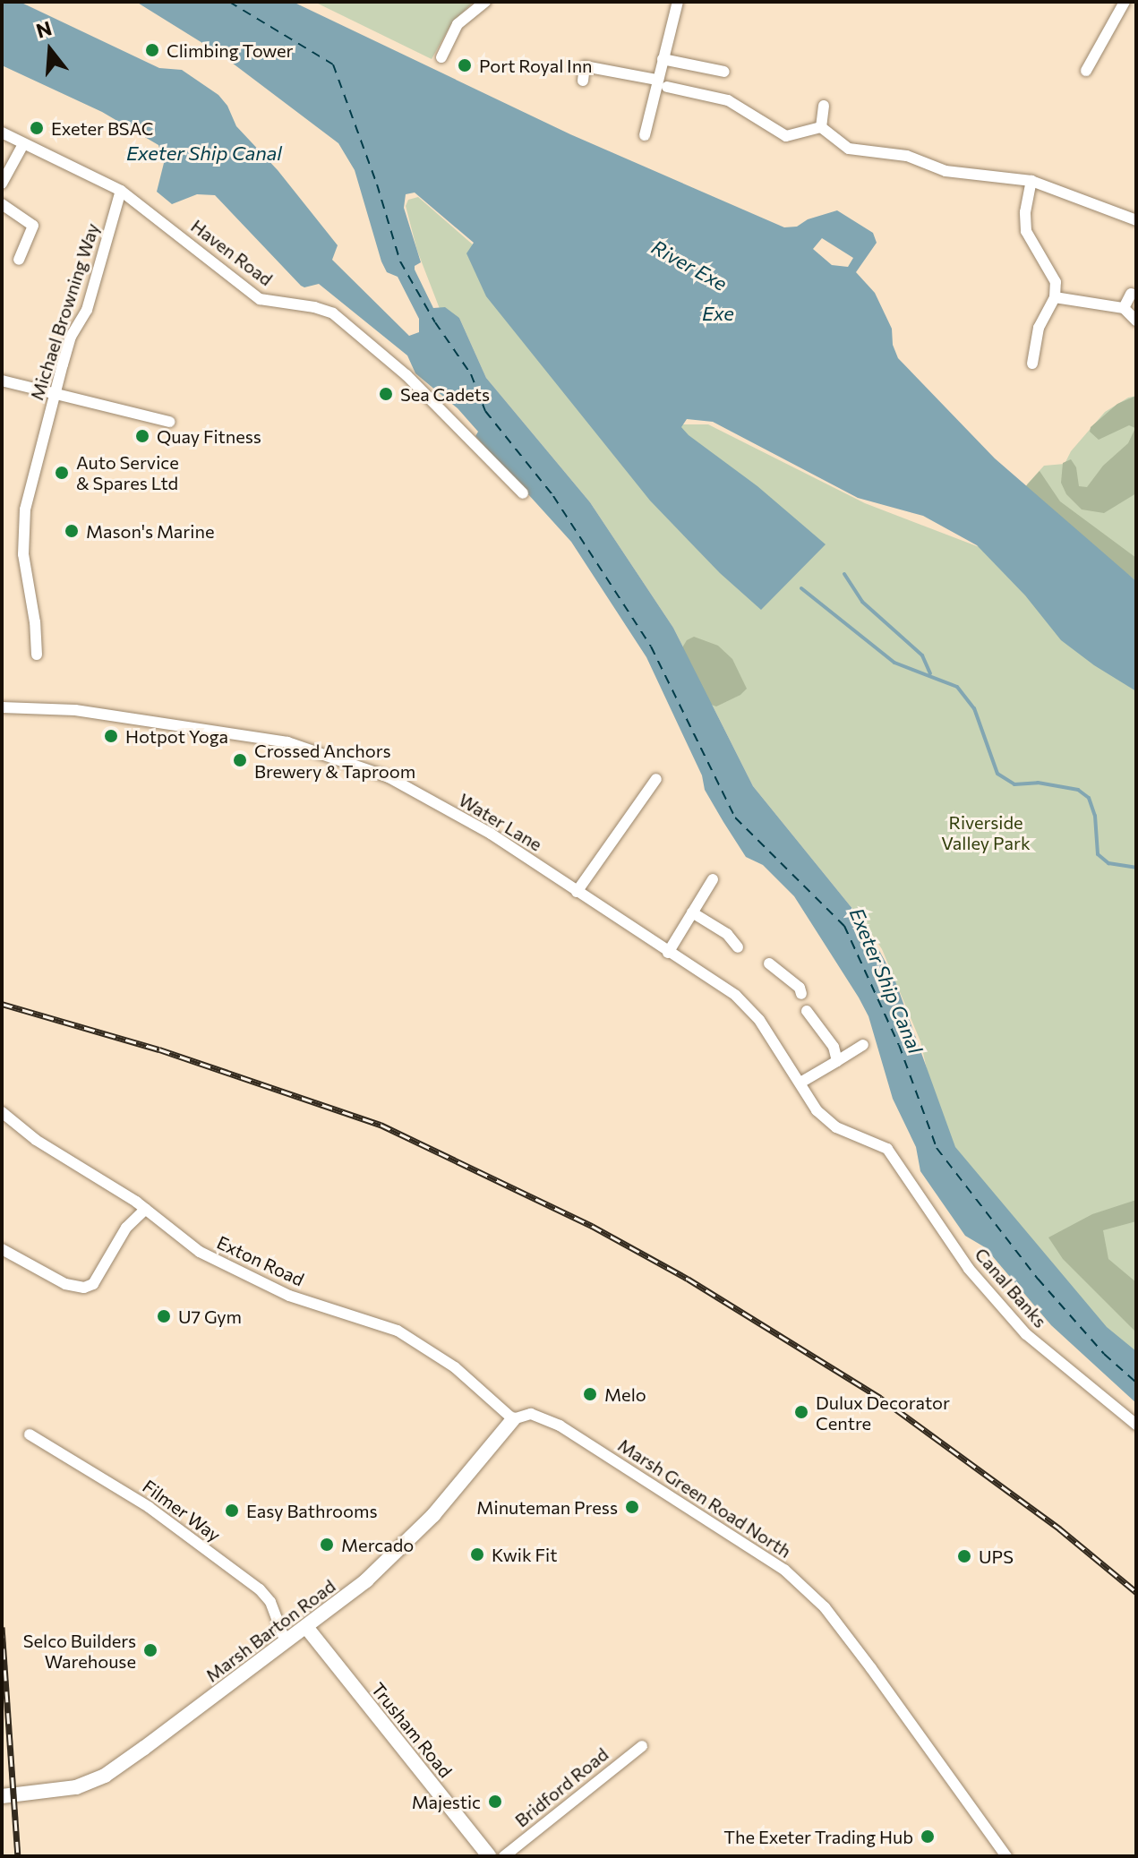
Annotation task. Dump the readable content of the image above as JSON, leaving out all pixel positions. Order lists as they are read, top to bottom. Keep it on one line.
{"streets":{"street":["Haven Road","Michael Browning Way","Water Lane","Exton Road","Canal Banks","Marsh Green Road North","Filmer Way","Marsh Barton Road","Trusham Road","Bridford Road"]},"crossings":[["Haven Road","Michael Browning Way"],["Water Lane","Canal Banks"],["Exton Road","Marsh Green Road North"],["Exton Road","Marsh Barton Road"],["Marsh Green Road North","Marsh Barton Road"],["Filmer Way","Marsh Barton Road"],["Marsh Barton Road","Trusham Road"]],"water":["Exeter Ship Canal","River Exe","Exe"],"parks":["Riverside Valley Park"],"places":["Climbing Tower","Port Royal Inn","Exeter BSAC","Sea Cadets","Quay Fitness","Auto Service & Spares Ltd","Mason's Marine","Hotpot Yoga","Crossed Anchors Brewery & Taproom","U7 Gym","Melo","Dulux Decorator Centre","Minuteman Press","Easy Bathrooms","Mercado","Kwik Fit","UPS","Selco Builders Warehouse","Majestic","The Exeter Trading Hub"],"north":"top"}
